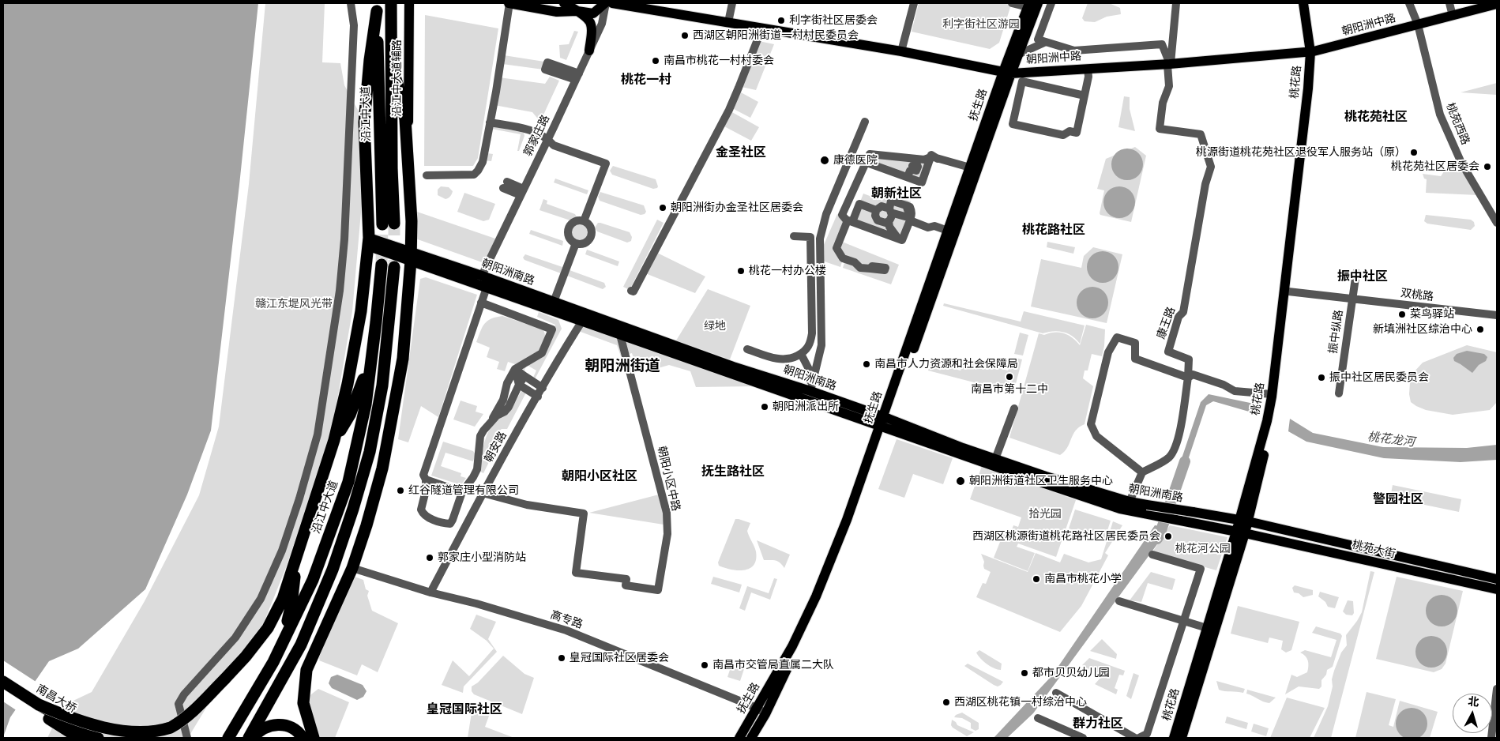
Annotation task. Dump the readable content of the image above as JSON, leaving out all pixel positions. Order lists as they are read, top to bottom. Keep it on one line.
{"streets":{"highway":["沿江中大道","南昌大桥"],"main road":["朝阳洲中路","沿江中大道辅路","桃花路","抚生路","朝阳洲南路","桃苑大街"],"street":["桃苑西路","郭家庄路","双桃路","康王路","振中纵路","朝安路","朝阳小区中路","高专路"]},"crossings":[["朝阳洲中路","桃花路"],["朝阳洲中路","抚生路"],["朝阳洲中路","桃苑西路"],["朝阳洲中路","康王路"],["桃花路","朝阳洲南路"],["桃花路","双桃路"],["桃花路","桃苑大街"],["抚生路","朝阳洲南路"],["抚生路","高专路"],["郭家庄路","朝阳洲南路"],["朝阳洲南路","朝安路"],["朝阳洲南路","朝阳小区中路"],["朝阳洲南路","桃苑大街"],["双桃路","振中纵路"],["朝安路","朝阳小区中路"],["朝安路","高专路"]],"districts":["桃花一村","桃花苑社区","金圣社区","朝新社区","桃花路社区","振中社区","朝阳洲街道","抚生路社区","朝阳小区社区","警园社区","皇冠国际社区","群力社区"],"water":["桃花龙河"],"parks":["利字街社区游园","赣江东堤风光带","绿地","拾光园","桃花河公园"],"places":["利字街社区居委会","西湖区朝阳洲街道一村村民委员会","南昌市桃花一村村委会","桃源街道桃花苑社区退役军人服务站（原）","康德医院","桃花苑社区居委会","朝阳洲街办金圣社区居委会","桃花一村办公楼","菜鸟驿站","新填洲社区综治中心","南昌市人力资源和社会保障局","南昌市第十二中","振中社区居民委员会","朝阳洲派出所","朝阳洲街道社区卫生服务中心","红谷隧道管理有限公司","西湖区桃源街道桃花路社区居民委员会","郭家庄小型消防站","南昌市桃花小学","皇冠国际社区居委会","南昌市交管局直属二大队","都市贝贝幼儿园","西湖区桃花镇一村综治中心"],"north":"top"}
